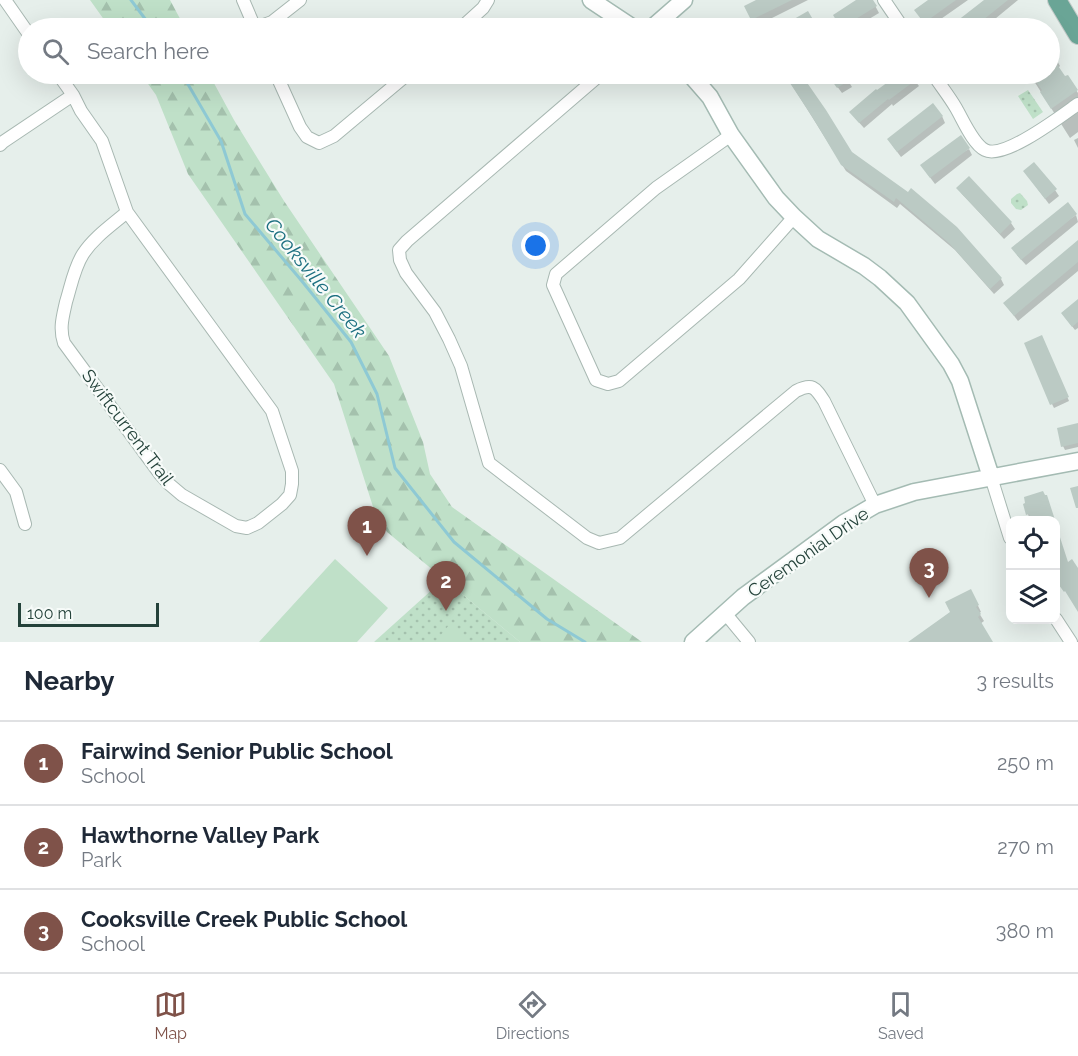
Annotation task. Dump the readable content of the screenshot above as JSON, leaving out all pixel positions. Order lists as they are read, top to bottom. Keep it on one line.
{"streets":{"street":["Swiftcurrent Trail","Ceremonial Drive"]},"water":["Cooksville Creek"],"scale_bar":"100 m","page":{"search":"Search here","pins":["1","3","2"],"scale":"100 m","heading":["Nearby","3 results"],"list":[{"mark":"1","name":"Fairwind Senior Public School","note":"School","value":"250 m"},{"mark":"2","name":"Hawthorne Valley Park","note":"Park","value":"270 m"},{"mark":"3","name":"Cooksville Creek Public School","note":"School","value":"380 m"}],"nav":["Map","Directions","Saved"]}}
